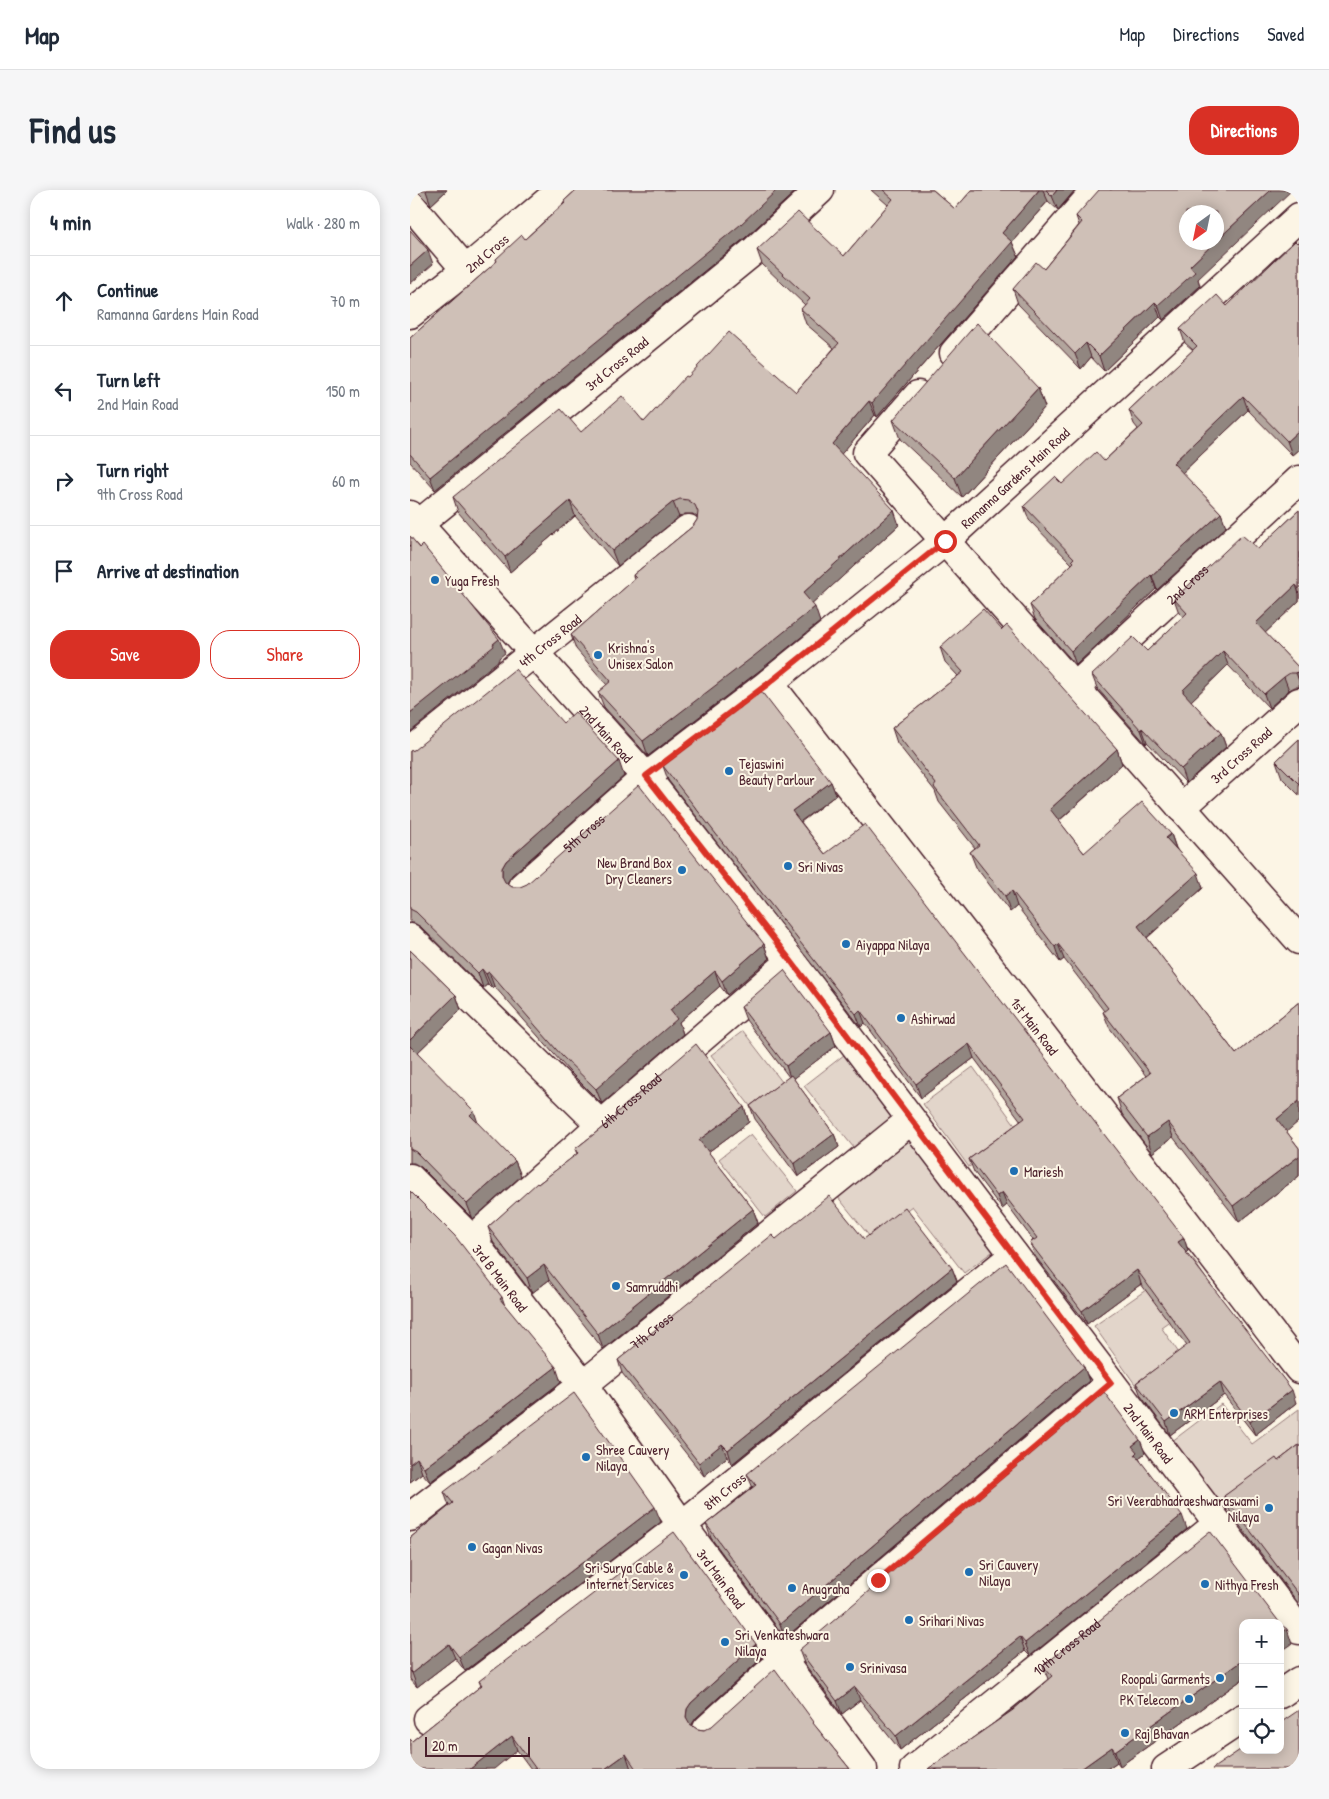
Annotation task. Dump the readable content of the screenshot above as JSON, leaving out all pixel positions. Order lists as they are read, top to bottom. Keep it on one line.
{"streets":{"street":["2nd Cross","3rd Cross Road","Ramanna Gardens Main Road","4th Cross Road","2nd Main Road","5th Cross","1st Main Road","6th Cross Road","3rd B Main Road","7th Cross","8th Cross","3rd Main Road","10th Cross Road"]},"crossings":[["3rd Cross Road","2nd Main Road"],["Ramanna Gardens Main Road","2nd Main Road"],["Ramanna Gardens Main Road","5th Cross"],["Ramanna Gardens Main Road","1st Main Road"],["4th Cross Road","2nd Main Road"],["2nd Main Road","5th Cross"],["2nd Main Road","6th Cross Road"],["2nd Main Road","7th Cross"],["2nd Main Road","8th Cross"],["2nd Main Road","10th Cross Road"],["6th Cross Road","3rd B Main Road"],["3rd B Main Road","7th Cross"],["3rd B Main Road","3rd Main Road"],["7th Cross","3rd Main Road"],["8th Cross","3rd Main Road"]],"places":["Yuga Fresh","Krishna's Unisex Salon","Tejaswini Beauty Parlour","Sri Nivas","New Brand Box Dry Cleaners","Aiyappa Nilaya","Ashirwad","Mariesh","Samruddhi","ARM Enterprises","Shree Cauvery Nilaya","Sri Veerabhadraeshwaraswami Nilaya","Gagan Nivas","Sri Cauvery Nilaya","Sri Surya Cable & internet Services","Nithya Fresh","Anugraha","Srihari Nivas","Sri Venkateshwara Nilaya","Srinivasa","Roopali Garments","PK Telecom","Raj Bhavan"],"scale_bar":"20 m","north":"bottom left","page":{"header":"Map","nav":["Map","Directions","Saved"],"buttons":["Directions",["Save","Share"]],"title":"Find us","heading":["4 min","Walk · 280 m"],"list":[["Continue","Ramanna Gardens Main Road","70 m"],["Turn left","2nd Main Road","150 m"],["Turn right","9th Cross Road","60 m"],"Arrive at destination"],"map_buttons":["+","−"],"scale":"20 m"}}
